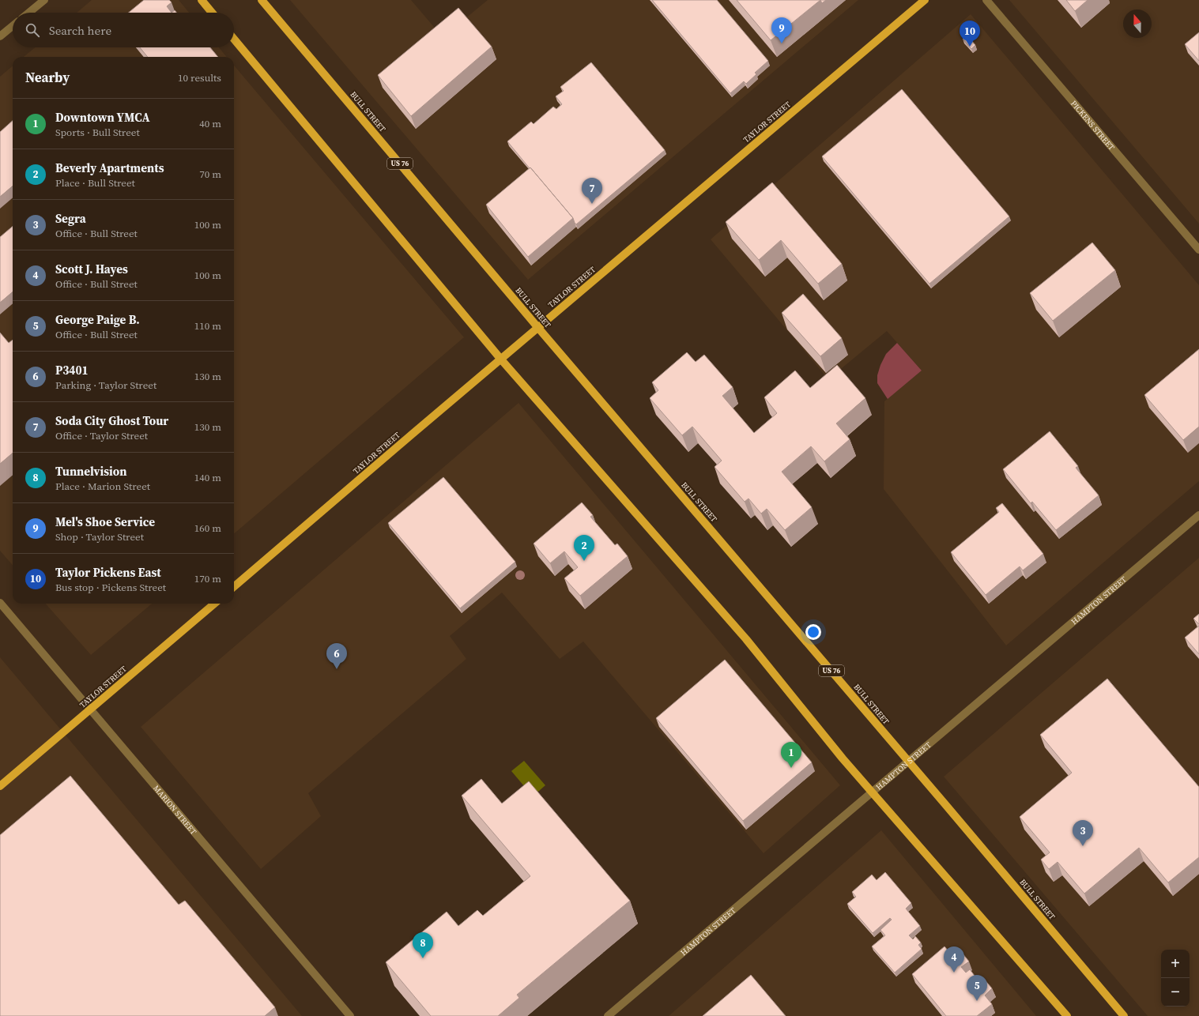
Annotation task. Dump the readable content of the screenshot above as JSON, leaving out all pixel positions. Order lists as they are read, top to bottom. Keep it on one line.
{"streets":{"main road":["BULL STREET","TAYLOR STREET","US 76"],"street":["PICKENS STREET","HAMPTON STREET","MARION STREET"]},"crossings":[["BULL STREET","TAYLOR STREET"],["BULL STREET","HAMPTON STREET"],["TAYLOR STREET","MARION STREET"]],"north":"top","page":{"search":"Search here","pins":["9","10","7","2","6","1","3","8","4","5"],"heading":["Nearby","10 results"],"list":[{"mark":"1","name":"Downtown YMCA","note":"Sports · Bull Street","value":"40 m"},{"mark":"2","name":"Beverly Apartments","note":"Place · Bull Street","value":"70 m"},{"mark":"3","name":"Segra","note":"Office · Bull Street","value":"100 m"},{"mark":"4","name":"Scott J. Hayes","note":"Office · Bull Street","value":"100 m"},{"mark":"5","name":"George Paige B.","note":"Office · Bull Street","value":"110 m"},{"mark":"6","name":"P3401","note":"Parking · Taylor Street","value":"130 m"},{"mark":"7","name":"Soda City Ghost Tour","note":"Office · Taylor Street","value":"130 m"},{"mark":"8","name":"Tunnelvision","note":"Place · Marion Street","value":"140 m"},{"mark":"9","name":"Mel's Shoe Service","note":"Shop · Taylor Street","value":"160 m"},{"mark":"10","name":"Taylor Pickens East","note":"Bus stop · Pickens Street","value":"170 m"}],"map_buttons":["+","−"]}}
